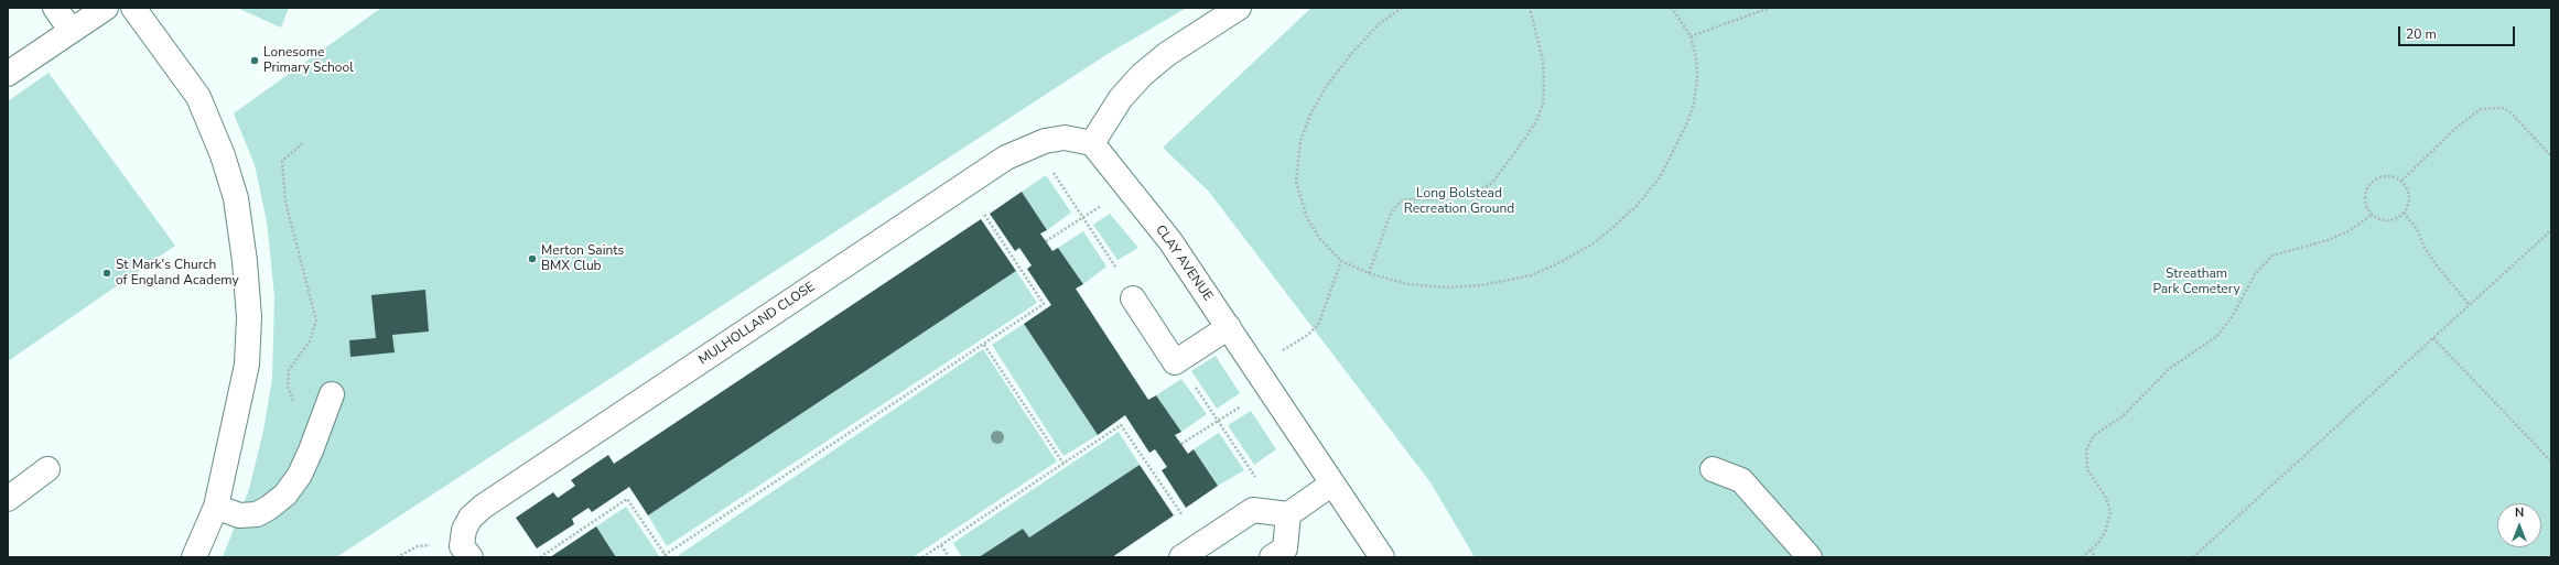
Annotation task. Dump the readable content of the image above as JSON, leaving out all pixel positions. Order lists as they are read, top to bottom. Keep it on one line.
{"streets":{"street":["CLAY AVENUE","MULHOLLAND CLOSE"]},"crossings":[["CLAY AVENUE","MULHOLLAND CLOSE"]],"parks":["Long Bolstead Recreation Ground","Streatham Park Cemetery"],"places":["Lonesome Primary School","Merton Saints BMX Club","St Mark's Church of England Academy"],"scale_bar":"20 m","north":"top"}
